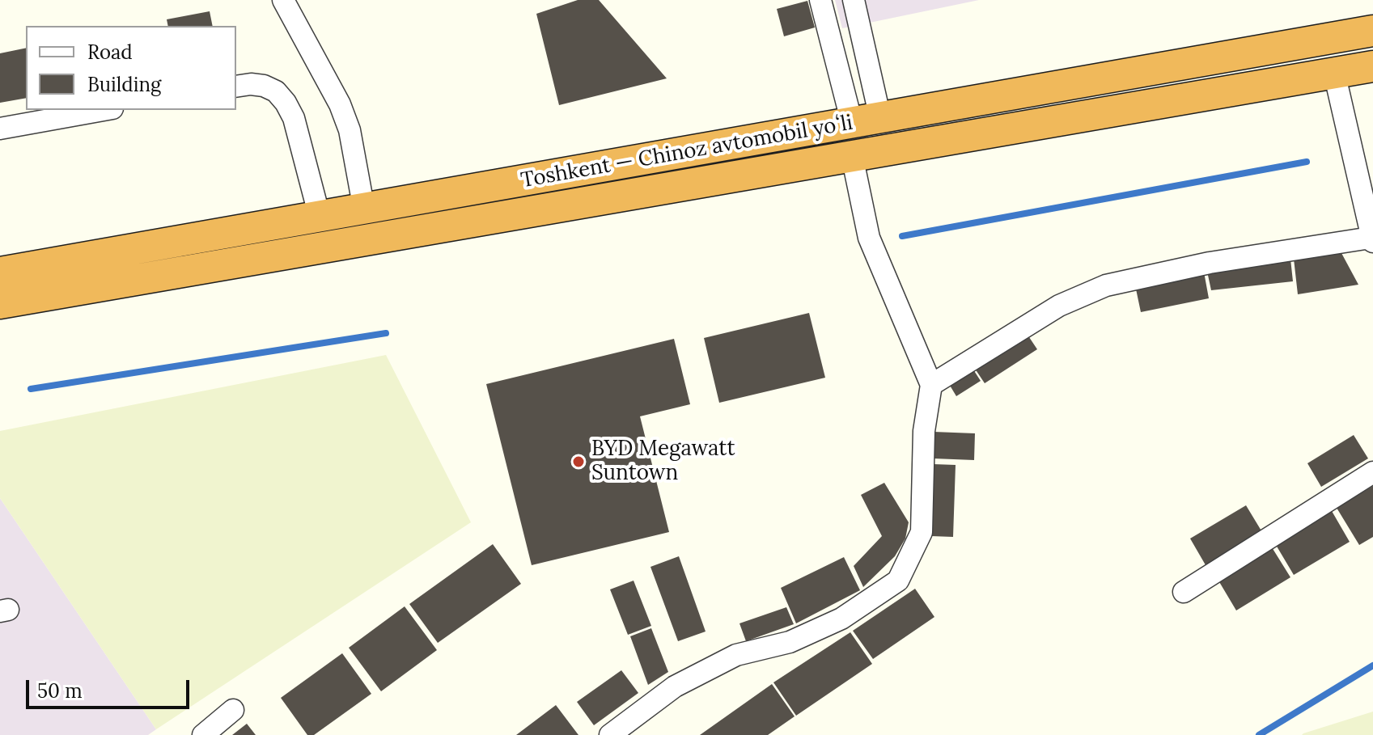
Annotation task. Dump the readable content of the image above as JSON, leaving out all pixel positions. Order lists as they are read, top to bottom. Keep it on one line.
{"streets":{"highway":["Toshkent — Chinoz avtomobil yoʻli"]},"places":["BYD Megawatt Suntown"],"legend":["Road","Building"],"scale_bar":"50 m"}
